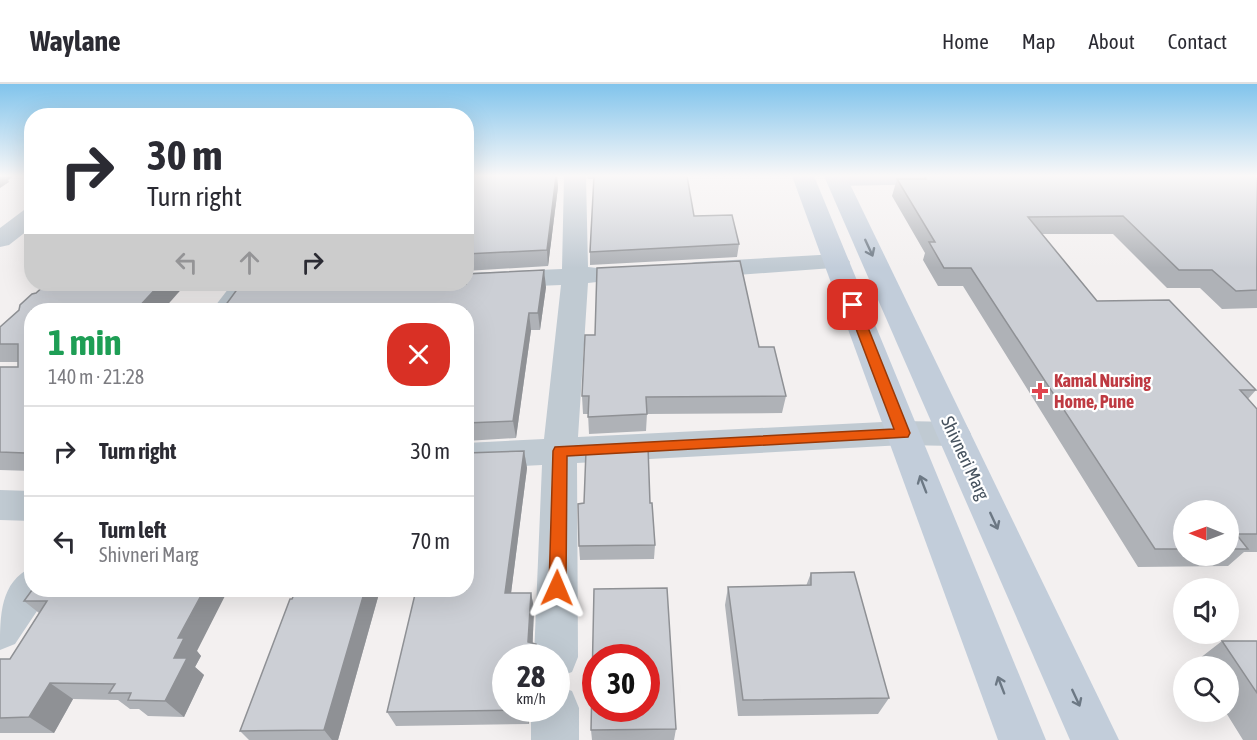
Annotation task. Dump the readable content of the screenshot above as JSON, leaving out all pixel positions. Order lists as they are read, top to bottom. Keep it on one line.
{"streets":{"main road":["Shivneri Marg"]},"places":{"health":["Kamal Nursing Home, Pune"]},"north":"left","page":{"header":"Waylane","nav":["Home","Map","About","Contact"],"turn":["30 m","Turn right"],"heading":["1 min","140 m · 21:28"],"list":[{"name":"Turn right","value":"30 m"},{"name":"Turn left","note":"Shivneri Marg","value":"70 m"}],"speed":"28 km/h","limit":"30"}}
